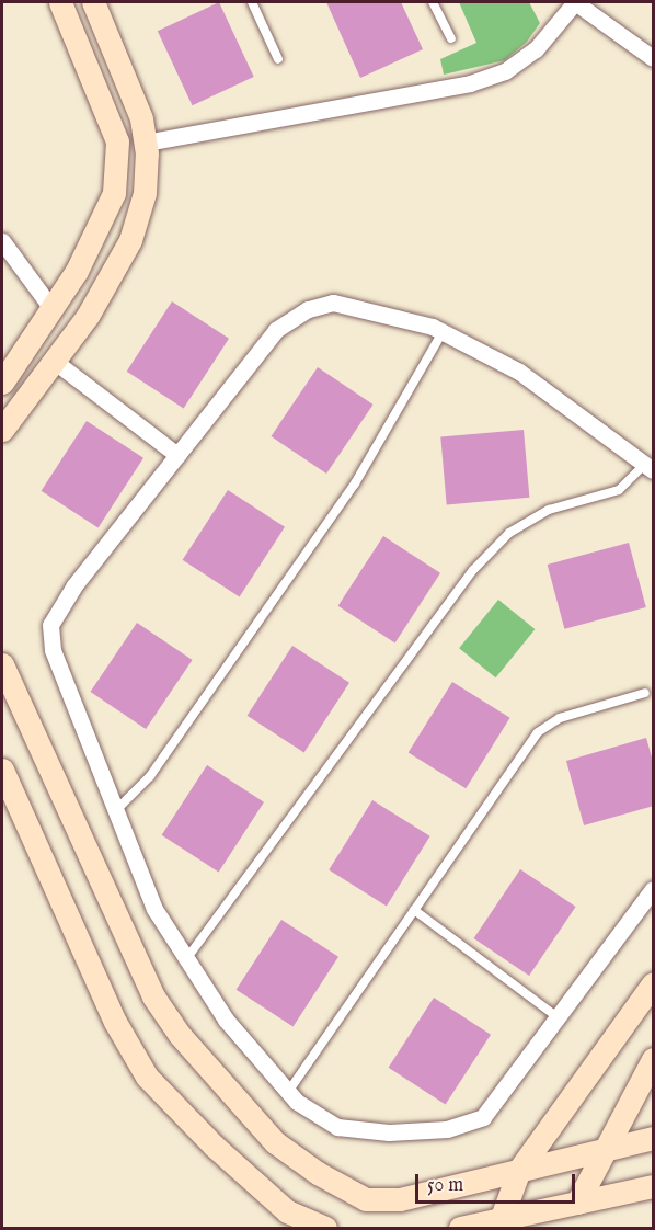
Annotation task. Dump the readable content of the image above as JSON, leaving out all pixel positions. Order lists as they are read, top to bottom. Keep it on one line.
{"scale_bar":"50 m"}
